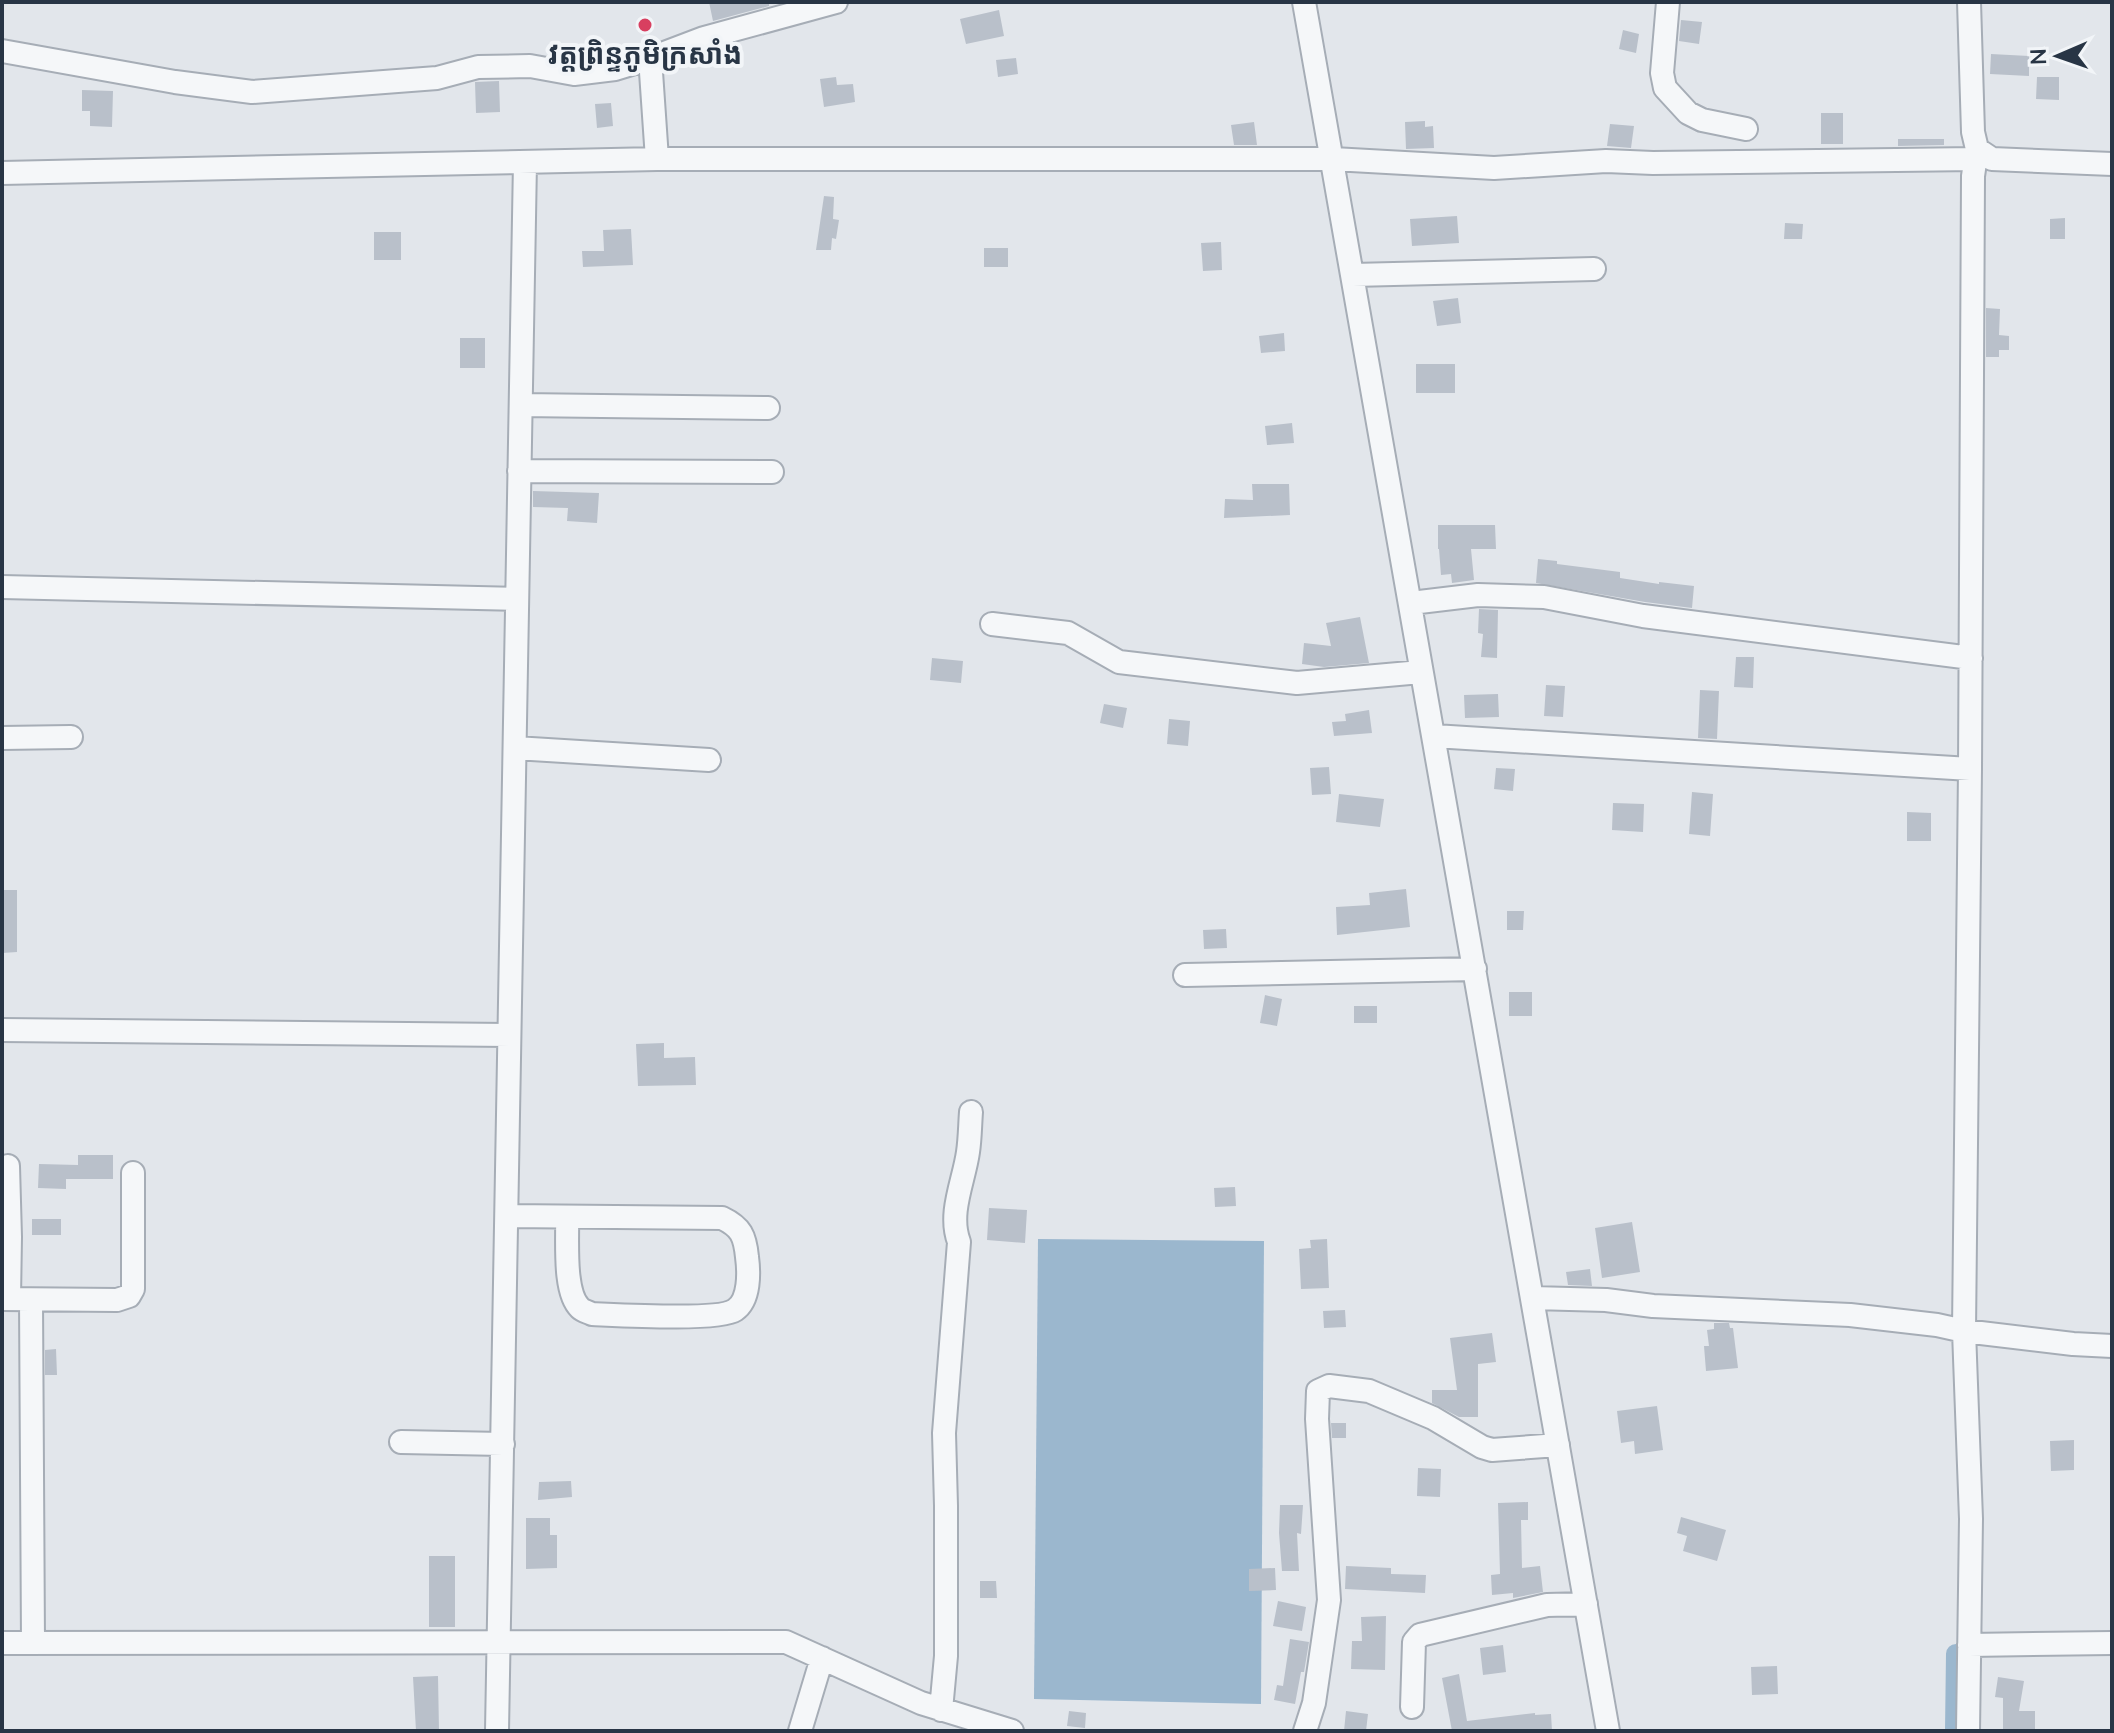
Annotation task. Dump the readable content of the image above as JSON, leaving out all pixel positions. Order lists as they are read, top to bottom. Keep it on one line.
{"places":["វត្តព្រិន្ទភូមិក្រសាំង"],"north":"left"}
